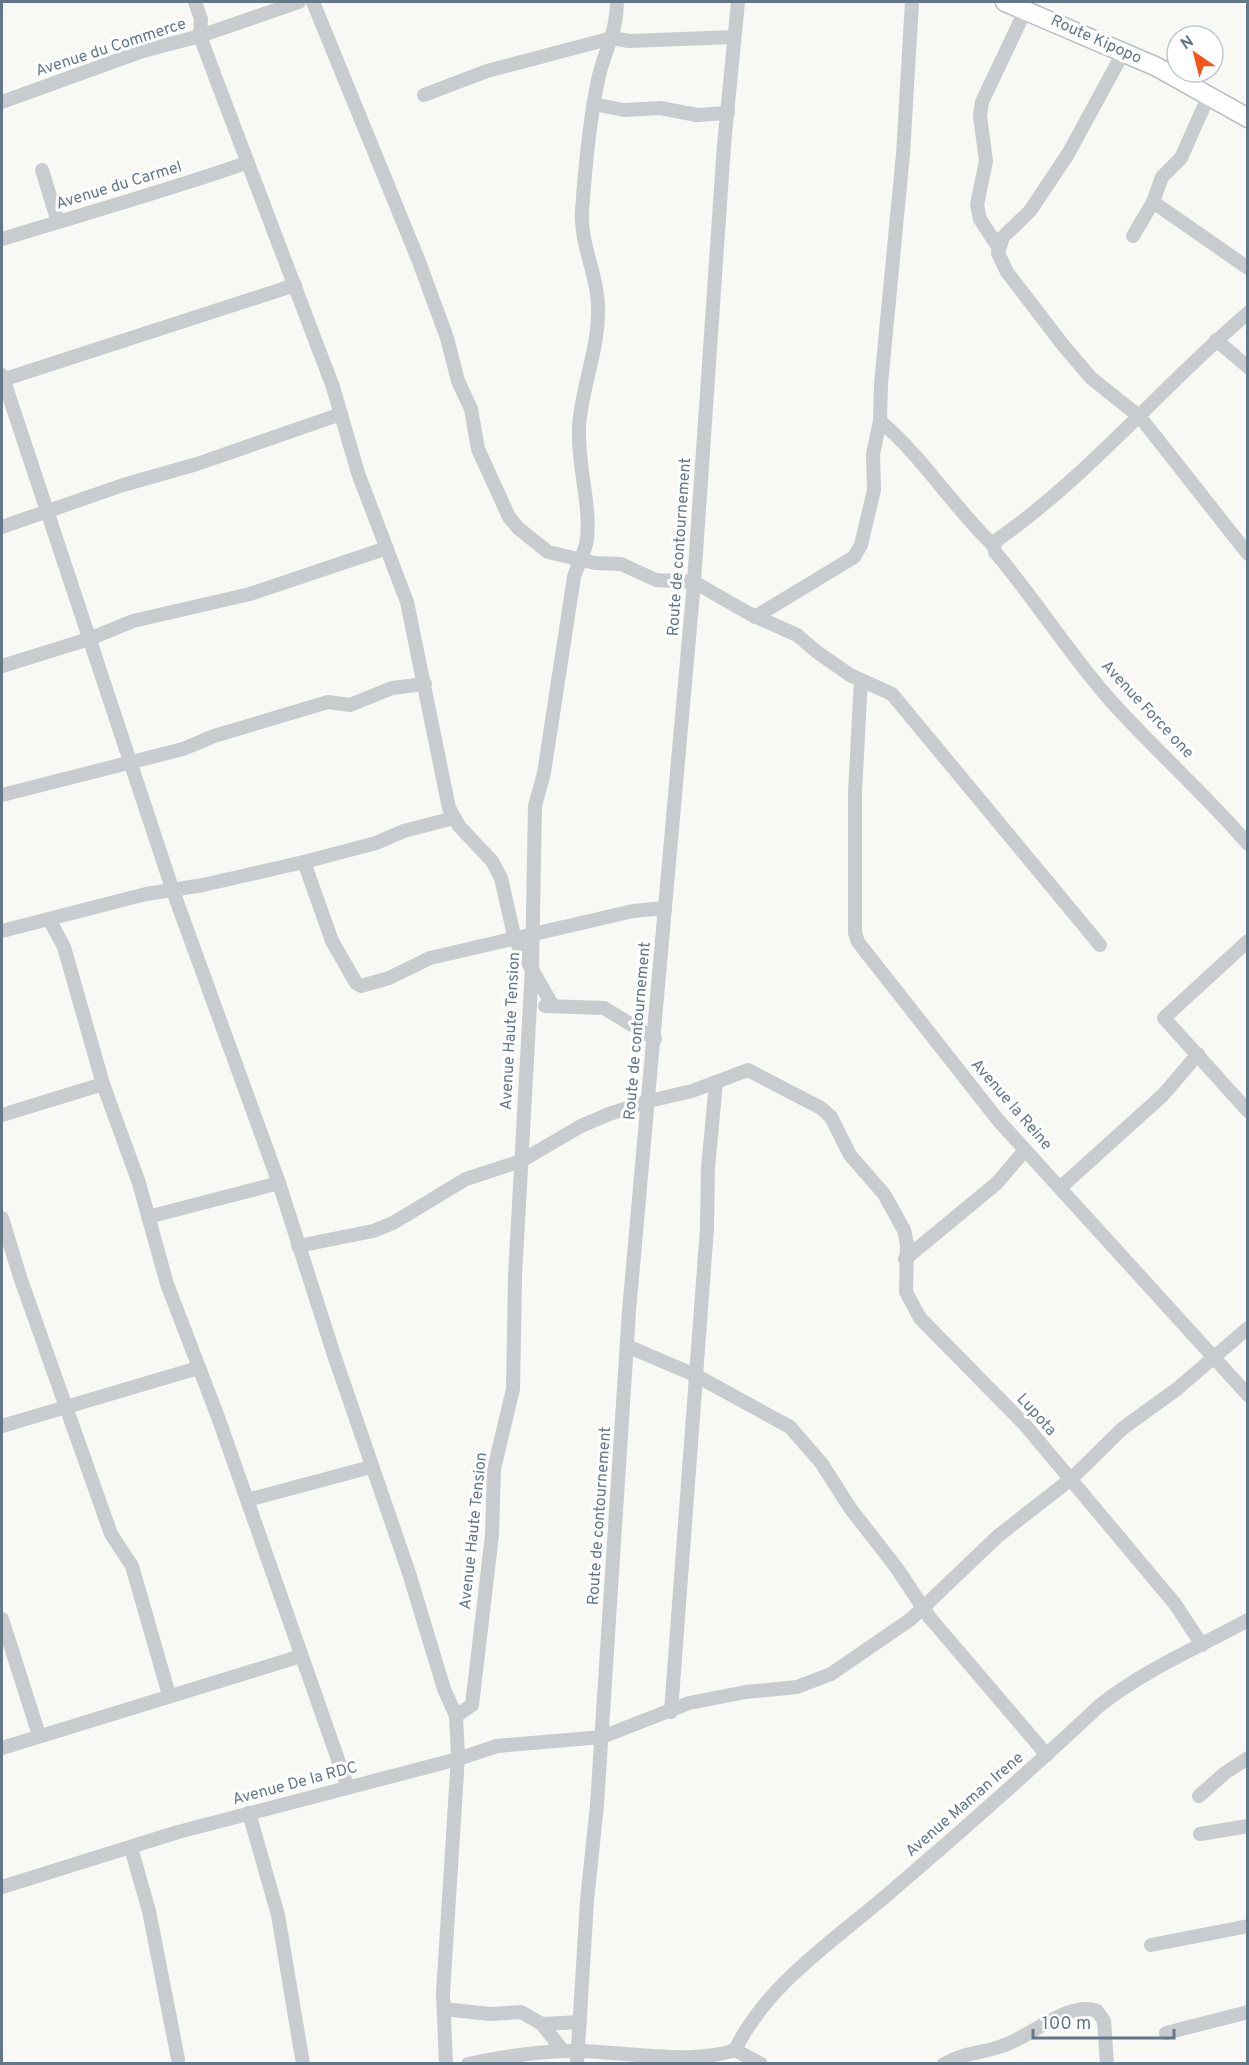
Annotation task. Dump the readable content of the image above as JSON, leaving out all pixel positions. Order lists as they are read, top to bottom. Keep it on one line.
{"streets":{"main road":["Route Kipopo"],"street":["Avenue du Commerce","Avenue du Carmel","Route de contournement","Avenue Force one","Avenue Haute Tension","Avenue la Reine","Lupota","Avenue De la RDC","Avenue Maman Irene"]},"crossings":[["Route de contournement","Lupota"],["Route de contournement","Avenue De la RDC"],["Avenue Haute Tension","Lupota"],["Avenue la Reine","Avenue De la RDC"],["Lupota","Avenue De la RDC"],["Lupota","Avenue Maman Irene"]],"scale_bar":"100 m","north":"top left"}
